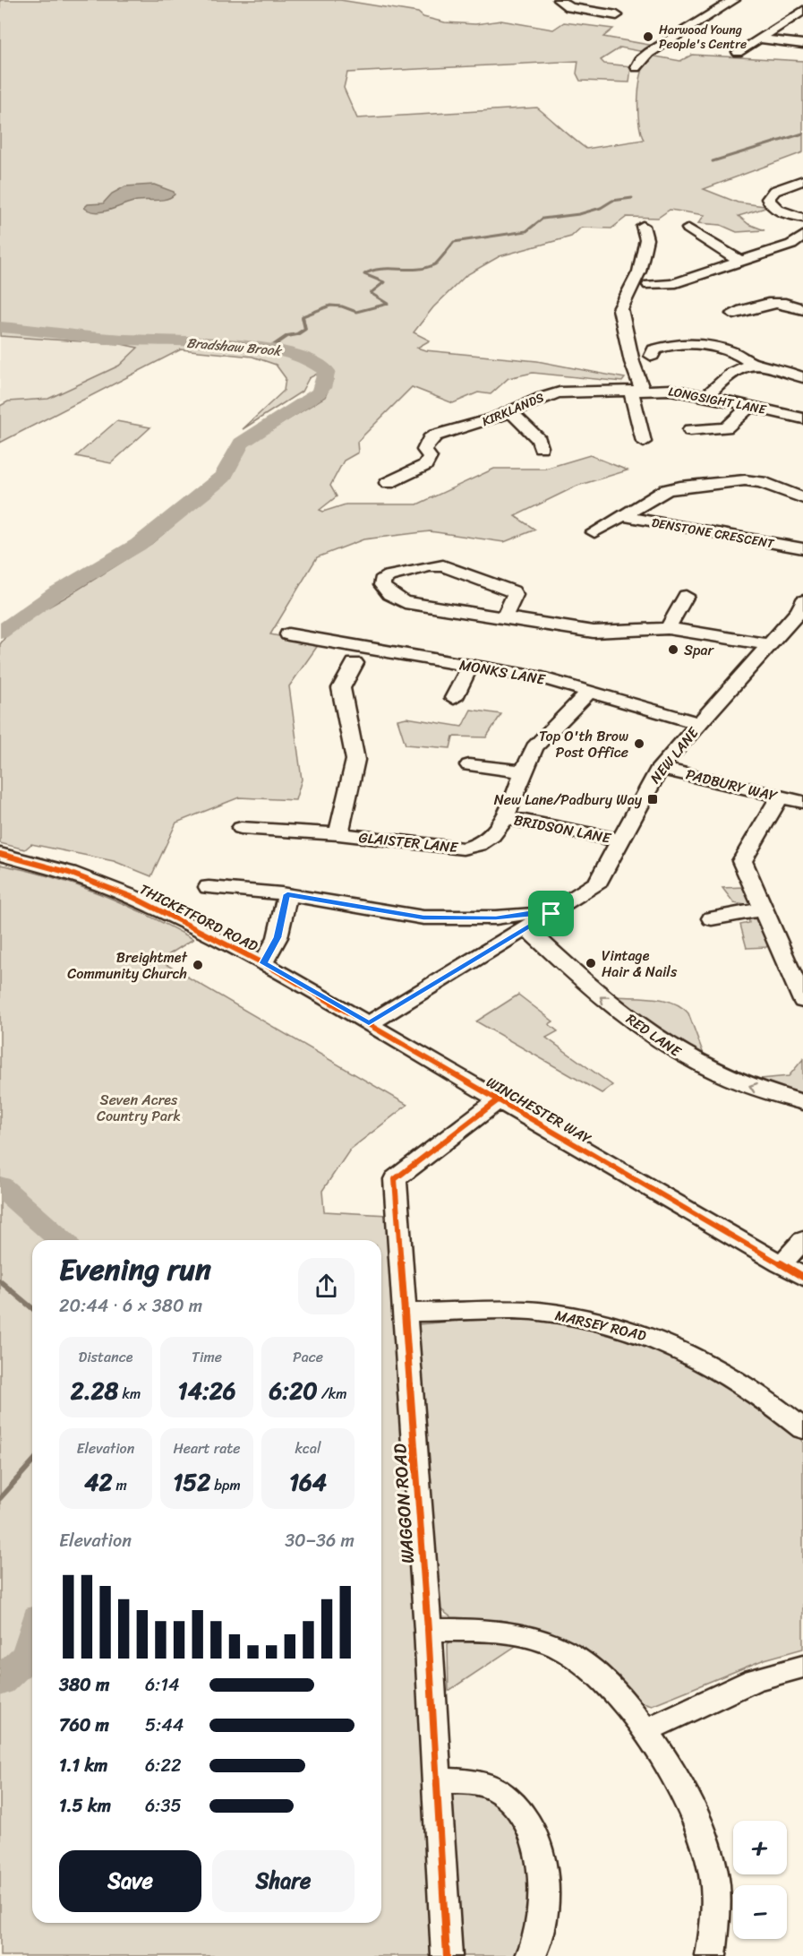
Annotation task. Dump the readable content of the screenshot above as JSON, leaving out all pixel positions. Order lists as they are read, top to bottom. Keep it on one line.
{"streets":{"street":["LONGSIGHT LANE","KIRKLANDS","DENSTONE CRESCENT","MONKS LANE","NEW LANE","PADBURY WAY","BRIDSON LANE","GLAISTER LANE","THICKETFORD ROAD","RED LANE","WINCHESTER WAY","MARSEY ROAD","WAGGON ROAD"]},"crossings":[["LONGSIGHT LANE","KIRKLANDS"],["MONKS LANE","NEW LANE"],["MONKS LANE","GLAISTER LANE"],["NEW LANE","PADBURY WAY"],["NEW LANE","BRIDSON LANE"],["NEW LANE","RED LANE"],["NEW LANE","WINCHESTER WAY"],["BRIDSON LANE","GLAISTER LANE"],["THICKETFORD ROAD","WINCHESTER WAY"],["WINCHESTER WAY","WAGGON ROAD"],["MARSEY ROAD","WAGGON ROAD"]],"one_way":["RED LANE"],"water":["Bradshaw Brook"],"parks":["Seven Acres Country Park"],"places":{"other":["Harwood Young People's Centre","Spar","Top O'th Brow Post Office","Vintage Hair & Nails","Breightmet Community Church"],"transit":["New Lane/Padbury Way"]},"page":{"heading":["Evening run","20:44 · 6 × 380 m"],"stats":[["Distance","2.28 km"],["Time","14:26"],["Pace","6:20 /km"],["Elevation","42 m"],["Heart rate","152 bpm"],["kcal","164"]],"chart":["Elevation","30–36 m"],"list":[{"name":"380 m","note":"6:14"},{"name":"760 m","note":"5:44"},{"name":"1.1 km","note":"6:22"},{"name":"1.5 km","note":"6:35"}],"map_buttons":["+","−"],"buttons":["Save","Share"]}}
